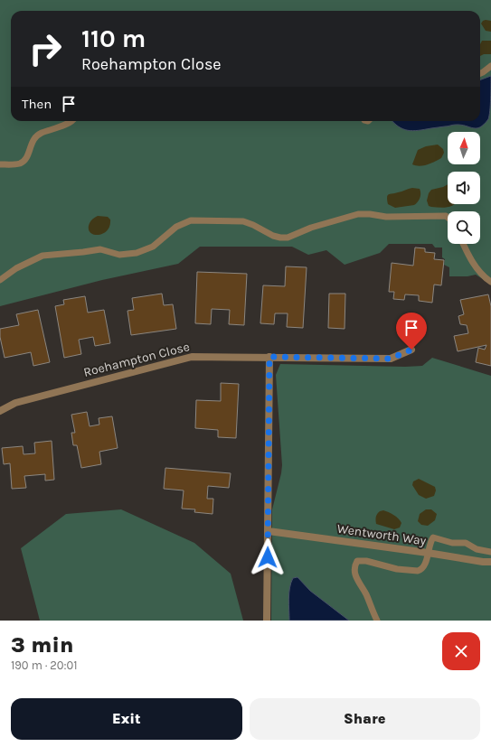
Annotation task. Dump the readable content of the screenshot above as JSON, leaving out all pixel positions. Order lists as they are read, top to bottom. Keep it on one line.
{"streets":{"street":["Roehampton Close","Wentworth Way"]},"north":"top","page":{"turn":["110 m","Roehampton Close"],"then":"Then","heading":["3 min","190 m · 20:01"],"buttons":["Exit","Share"]}}
